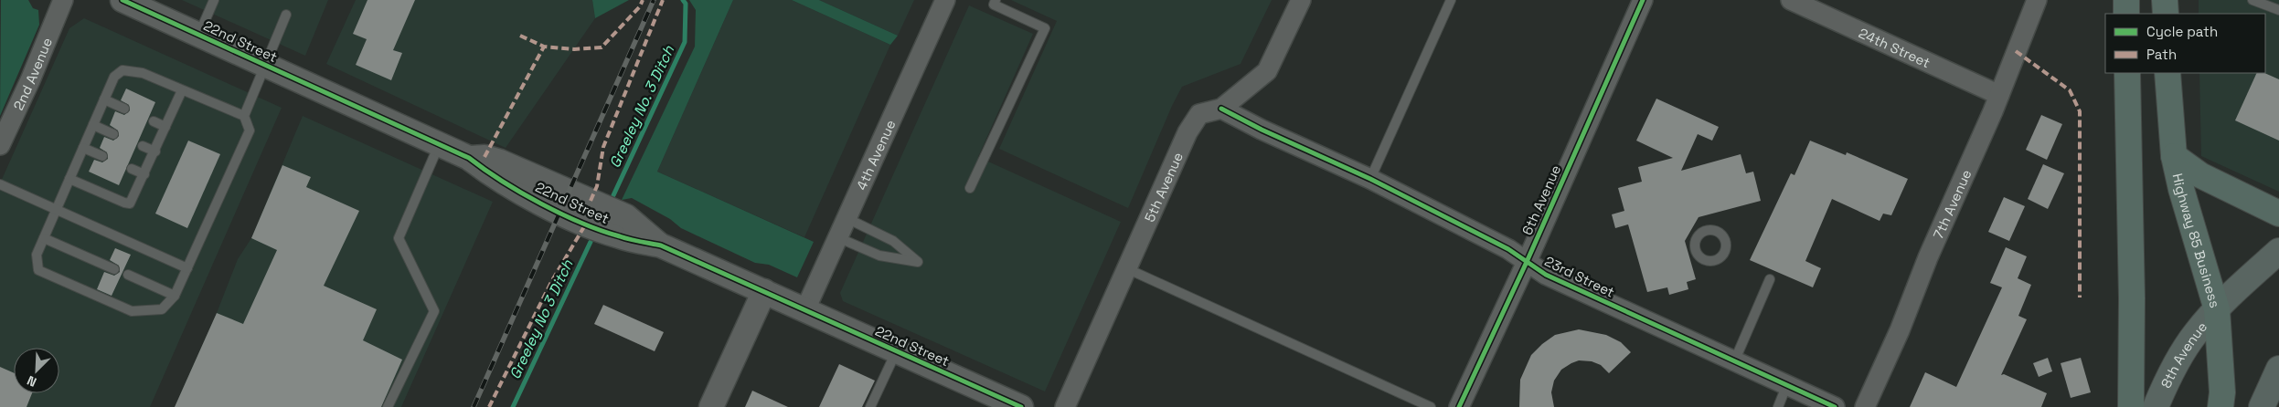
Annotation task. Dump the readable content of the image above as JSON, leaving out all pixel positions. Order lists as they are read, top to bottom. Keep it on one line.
{"streets":{"main road":["Highway 85 Business","8th Avenue"],"street":["22nd Street","24th Street","2nd Avenue","4th Avenue","5th Avenue","6th Avenue","7th Avenue","23rd Street"]},"crossings":[["22nd Street","4th Avenue"],["24th Street","7th Avenue"],["5th Avenue","23rd Street"],["6th Avenue","23rd Street"],["Highway 85 Business","8th Avenue"]],"water":["Greeley No. 3 Ditch","Greeley No 3 Ditch"],"legend":["Cycle path","Path"],"north":"bottom left"}
